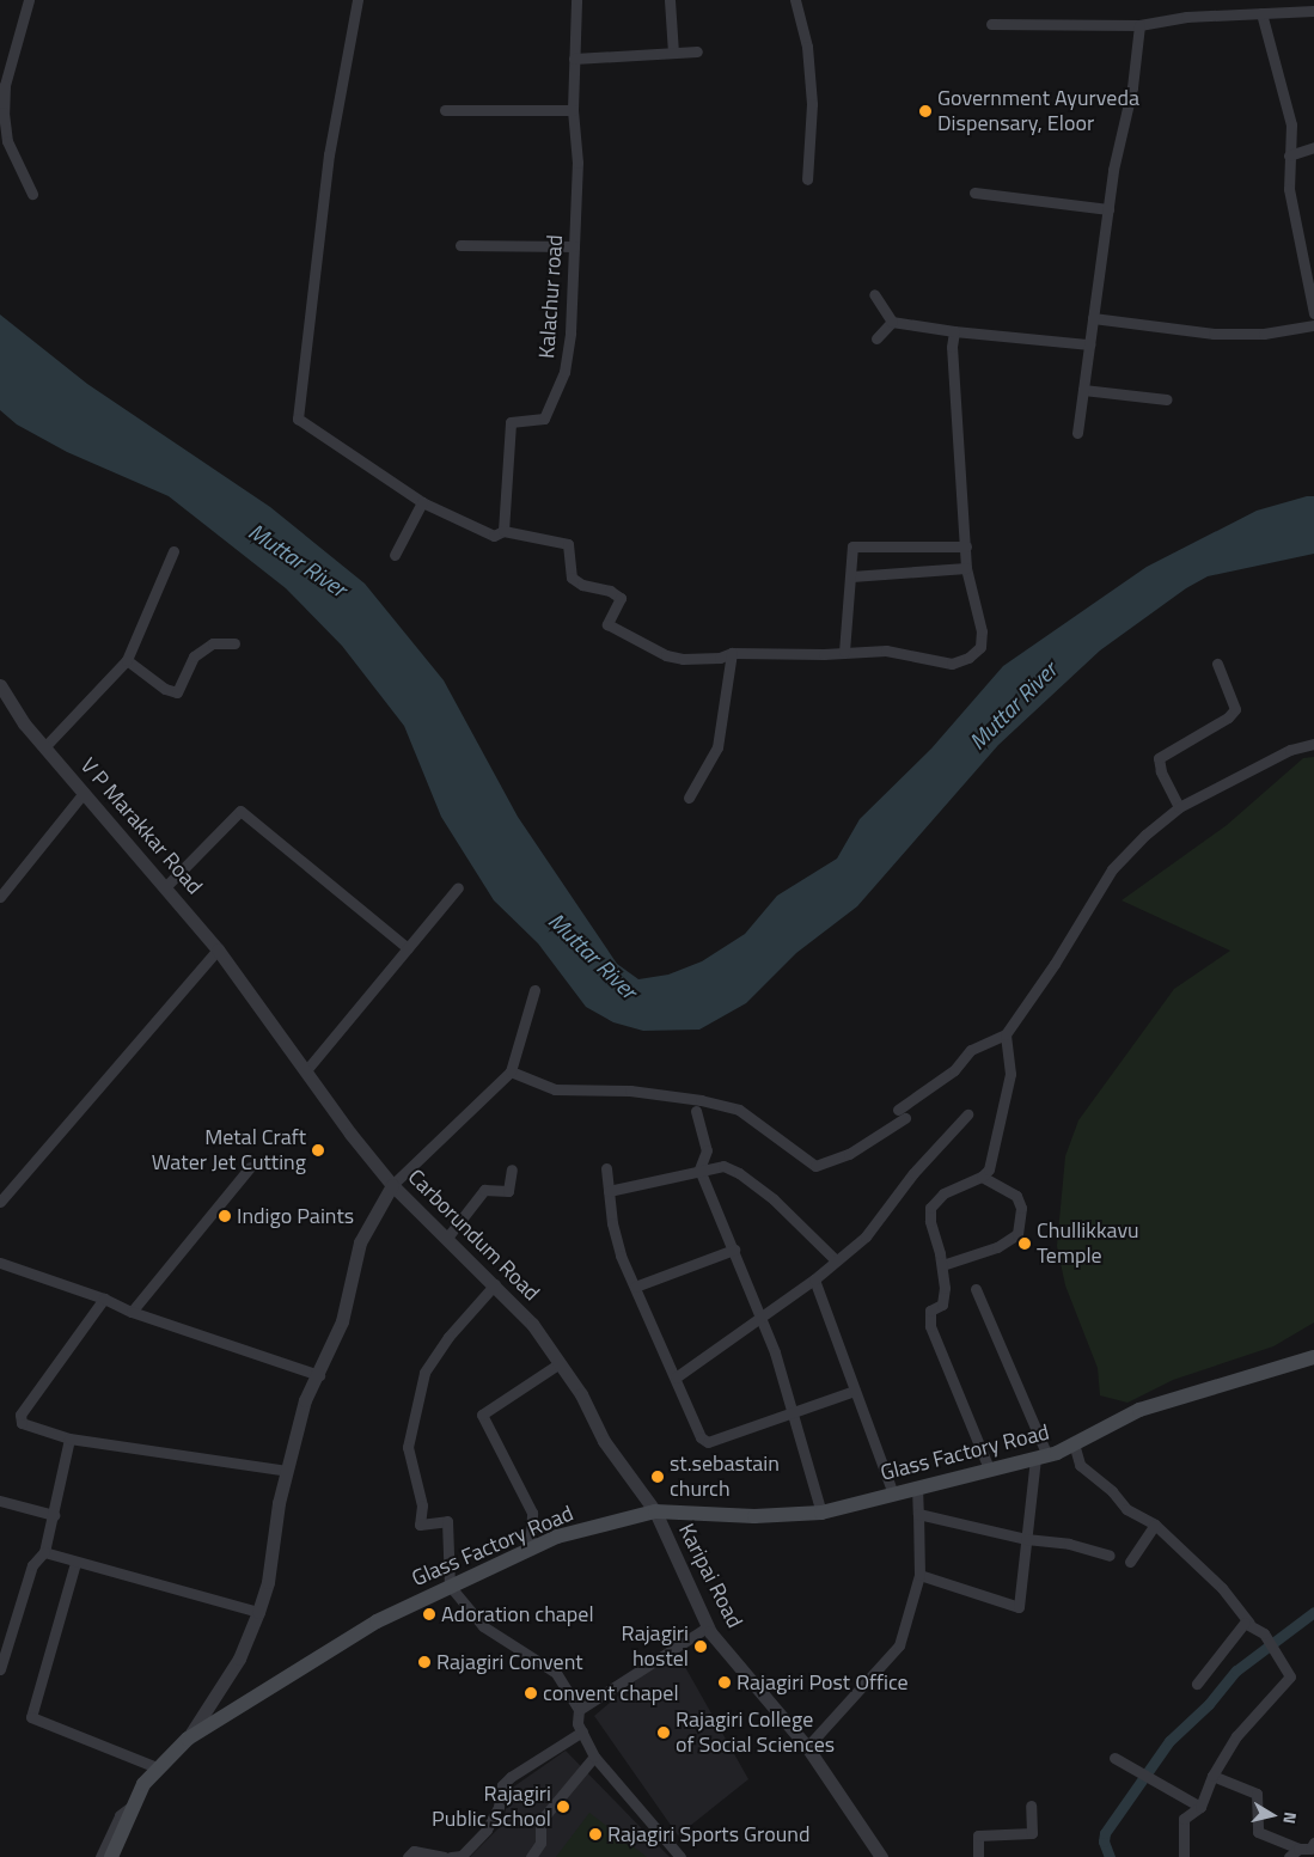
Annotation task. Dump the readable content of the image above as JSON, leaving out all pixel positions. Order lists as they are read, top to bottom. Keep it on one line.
{"streets":{"main road":["Glass Factory Road"],"street":["Kalachur road","V P Marakkar Road","Carborundum Road","Karipai Road"]},"crossings":[["V P Marakkar Road","Carborundum Road"],["Carborundum Road","Glass Factory Road"],["Carborundum Road","Karipai Road"],["Glass Factory Road","Karipai Road"]],"water":["Muttar River"],"places":["Government Ayurveda Dispensary, Eloor","Metal Craft Water Jet Cutting","Indigo Paints","Chullikkavu Temple","st.sebastain church","Adoration chapel","Rajagiri hostel","Rajagiri Convent","Rajagiri Post Office","convent chapel","Rajagiri College of Social Sciences","Rajagiri Public School","Rajagiri Sports Ground"],"north":"right"}
